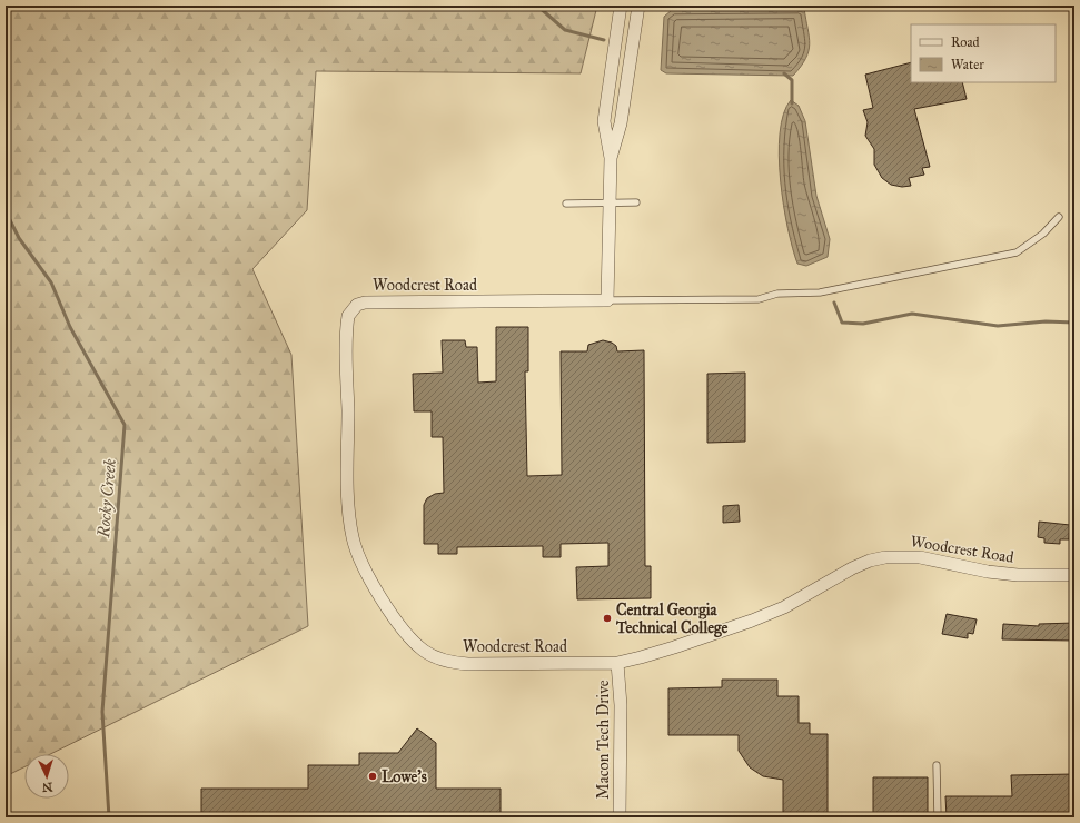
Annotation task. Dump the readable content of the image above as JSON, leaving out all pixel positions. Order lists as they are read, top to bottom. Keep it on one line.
{"streets":{"street":["Woodcrest Road","Macon Tech Drive"]},"crossings":[["Woodcrest Road","Macon Tech Drive"]],"water":["Rocky Creek"],"places":["Central Georgia Technical College","Lowe's"],"legend":["Road","Water"],"north":"bottom"}
